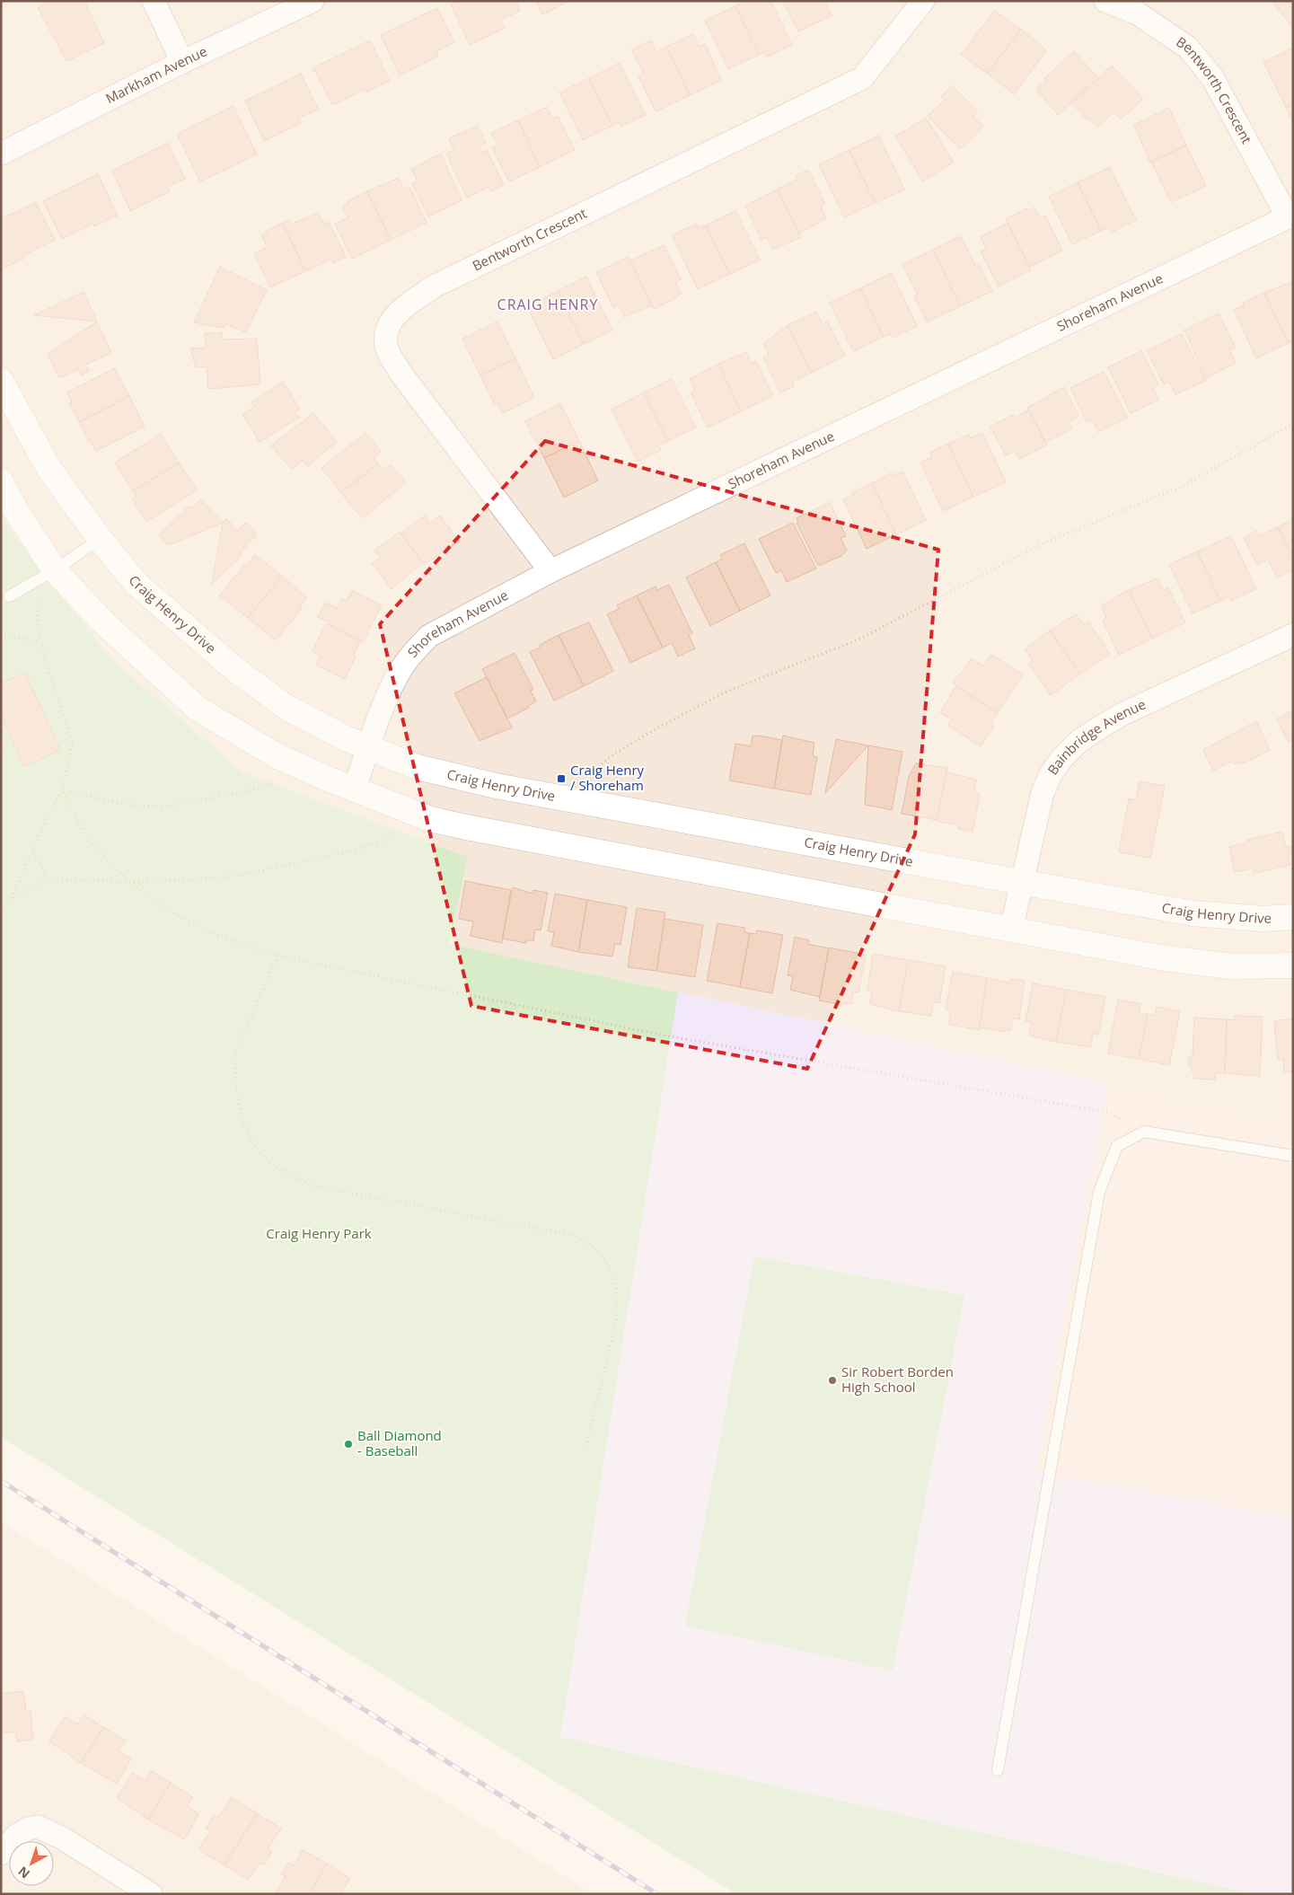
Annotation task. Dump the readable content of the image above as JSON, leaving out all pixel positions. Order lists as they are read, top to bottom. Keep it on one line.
{"streets":{"street":["Markham Avenue","Bentworth Crescent","Shoreham Avenue","Craig Henry Drive","Bainbridge Avenue"]},"crossings":[["Bentworth Crescent","Shoreham Avenue"],["Shoreham Avenue","Craig Henry Drive"],["Craig Henry Drive","Bainbridge Avenue"]],"districts":["CRAIG HENRY"],"parks":["Craig Henry Park"],"places":{"transit":["Craig Henry / Shoreham"],"other":["Sir Robert Borden High School","Ball Diamond - Baseball"]},"north":"bottom left"}
